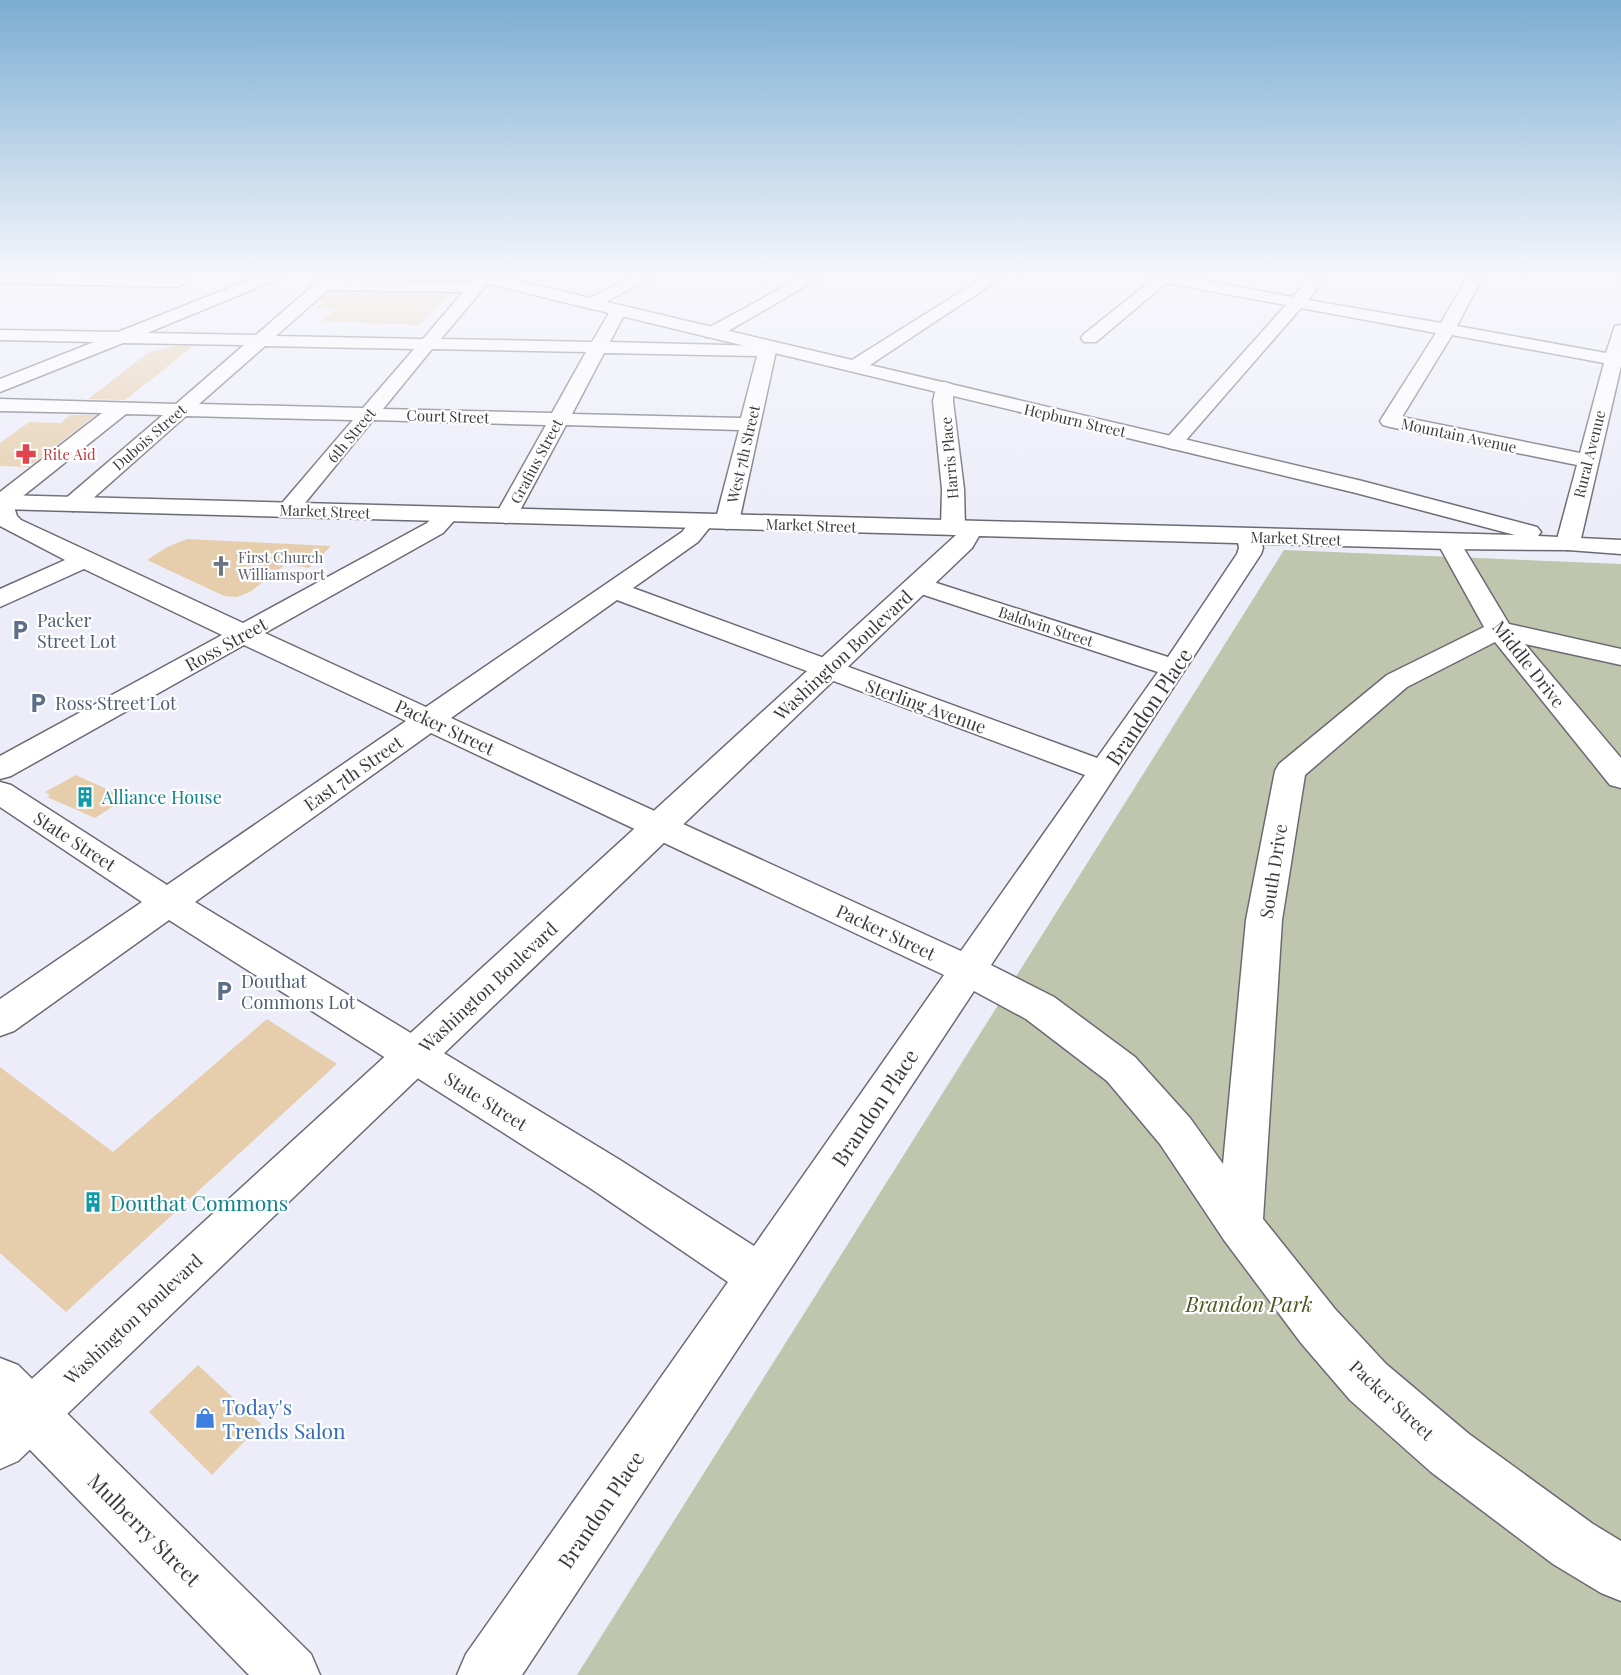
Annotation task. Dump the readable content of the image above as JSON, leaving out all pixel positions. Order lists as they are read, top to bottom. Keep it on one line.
{"streets":{"street":["Court Street","Hepburn Street","6th Street","Mountain Avenue","Dubois Street","West 7th Street","Rural Avenue","Harris Place","Grafius Street","Market Street","Baldwin Street","Ross Street","Washington Boulevard","Middle Drive","Sterling Avenue","Brandon Place","Packer Street","East 7th Street","State Street","South Drive","Mulberry Street"]},"crossings":[["Court Street","6th Street"],["Court Street","Dubois Street"],["Court Street","West 7th Street"],["Court Street","Grafius Street"],["Hepburn Street","Rural Avenue"],["Hepburn Street","Harris Place"],["Hepburn Street","Market Street"],["6th Street","Market Street"],["Mountain Avenue","Rural Avenue"],["Dubois Street","Market Street"],["West 7th Street","Market Street"],["West 7th Street","East 7th Street"],["Rural Avenue","Market Street"],["Harris Place","Market Street"],["Harris Place","Washington Boulevard"],["Grafius Street","Market Street"],["Market Street","Ross Street"],["Market Street","Washington Boulevard"],["Market Street","Middle Drive"],["Market Street","Brandon Place"],["Market Street","Packer Street"],["Market Street","East 7th Street"],["Baldwin Street","Washington Boulevard"],["Baldwin Street","Brandon Place"],["Ross Street","Packer Street"],["Washington Boulevard","Sterling Avenue"],["Washington Boulevard","Packer Street"],["Washington Boulevard","State Street"],["Washington Boulevard","Mulberry Street"],["Middle Drive","South Drive"],["Sterling Avenue","Brandon Place"],["Sterling Avenue","East 7th Street"],["Brandon Place","Packer Street"],["Brandon Place","State Street"],["Packer Street","East 7th Street"],["Packer Street","South Drive"],["East 7th Street","State Street"]],"parks":["Brandon Park"],"places":{"pharmacy":["Rite Aid"],"church":["First Church Williamsport"],"parking":["Packer Street Lot","Ross Street Lot","Douthat Commons Lot"],"building":["Alliance House","Douthat Commons"],"shop":["Today's Trends Salon"]}}
